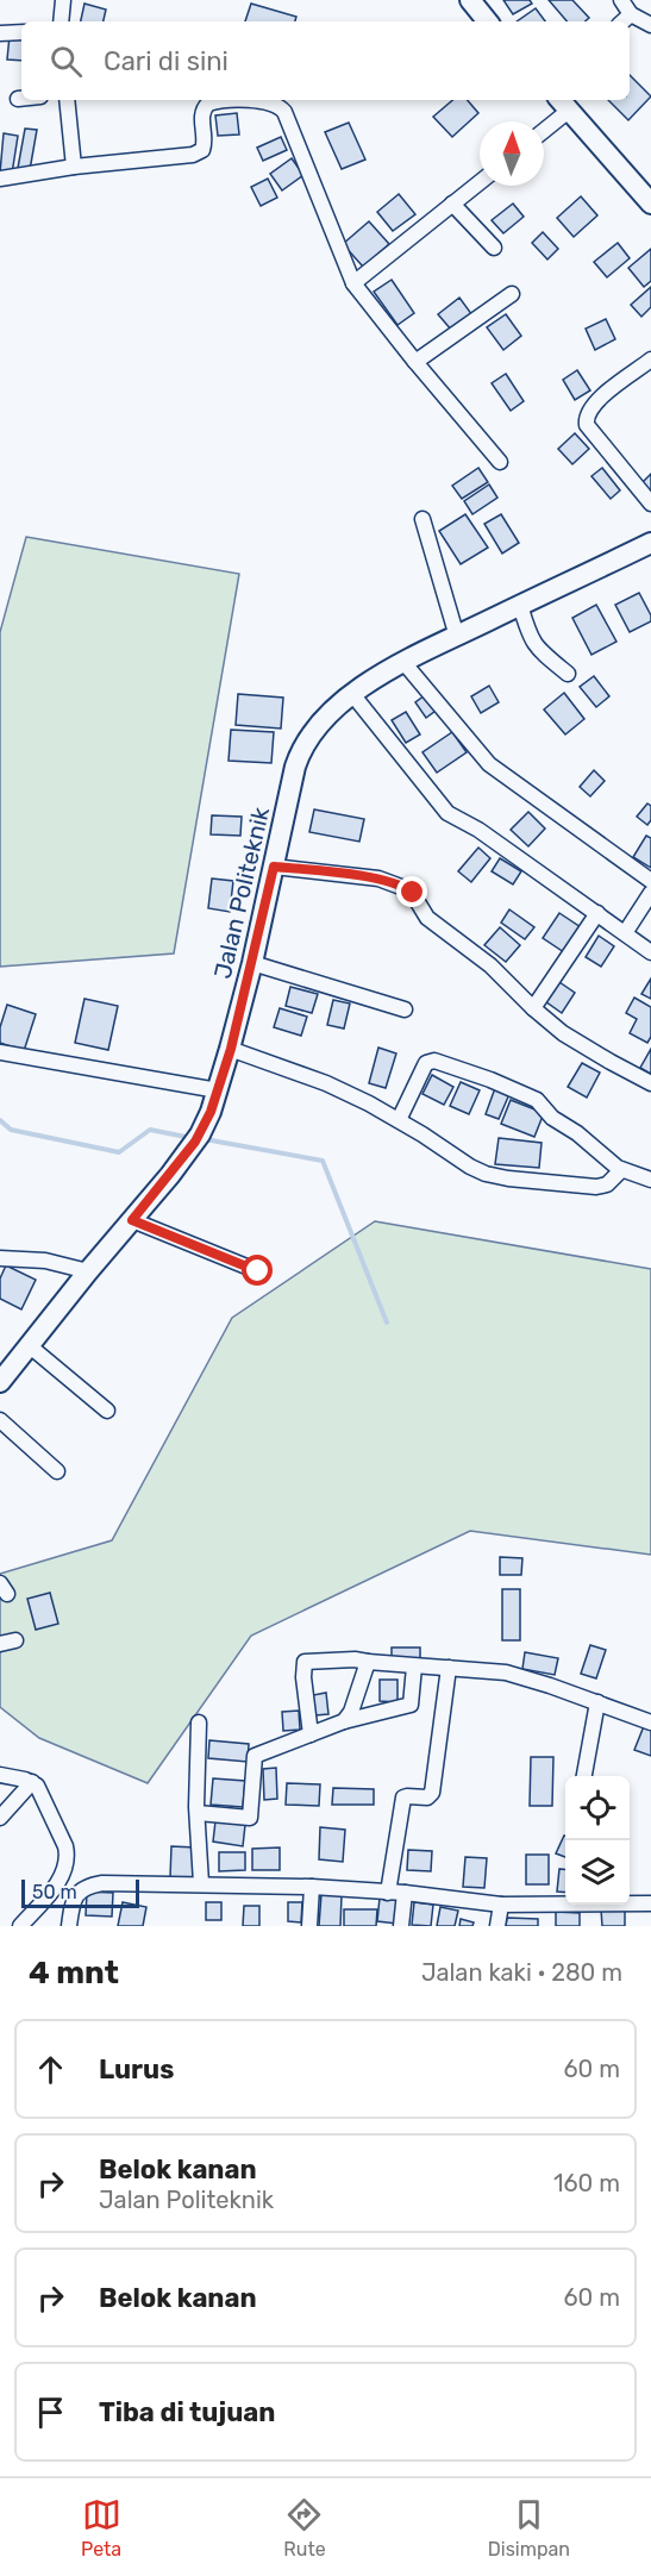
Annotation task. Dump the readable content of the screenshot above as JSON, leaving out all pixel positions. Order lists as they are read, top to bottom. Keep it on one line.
{"streets":{"street":["Jalan Politeknik"]},"scale_bar":"50 m","north":"top","page":{"search":"Cari di sini","scale":"50 m","heading":["4 mnt","Jalan kaki · 280 m"],"list":[["Lurus","60 m"],["Belok kanan","Jalan Politeknik","160 m"],["Belok kanan","60 m"],"Tiba di tujuan"],"nav":["Peta","Rute","Disimpan"]}}
